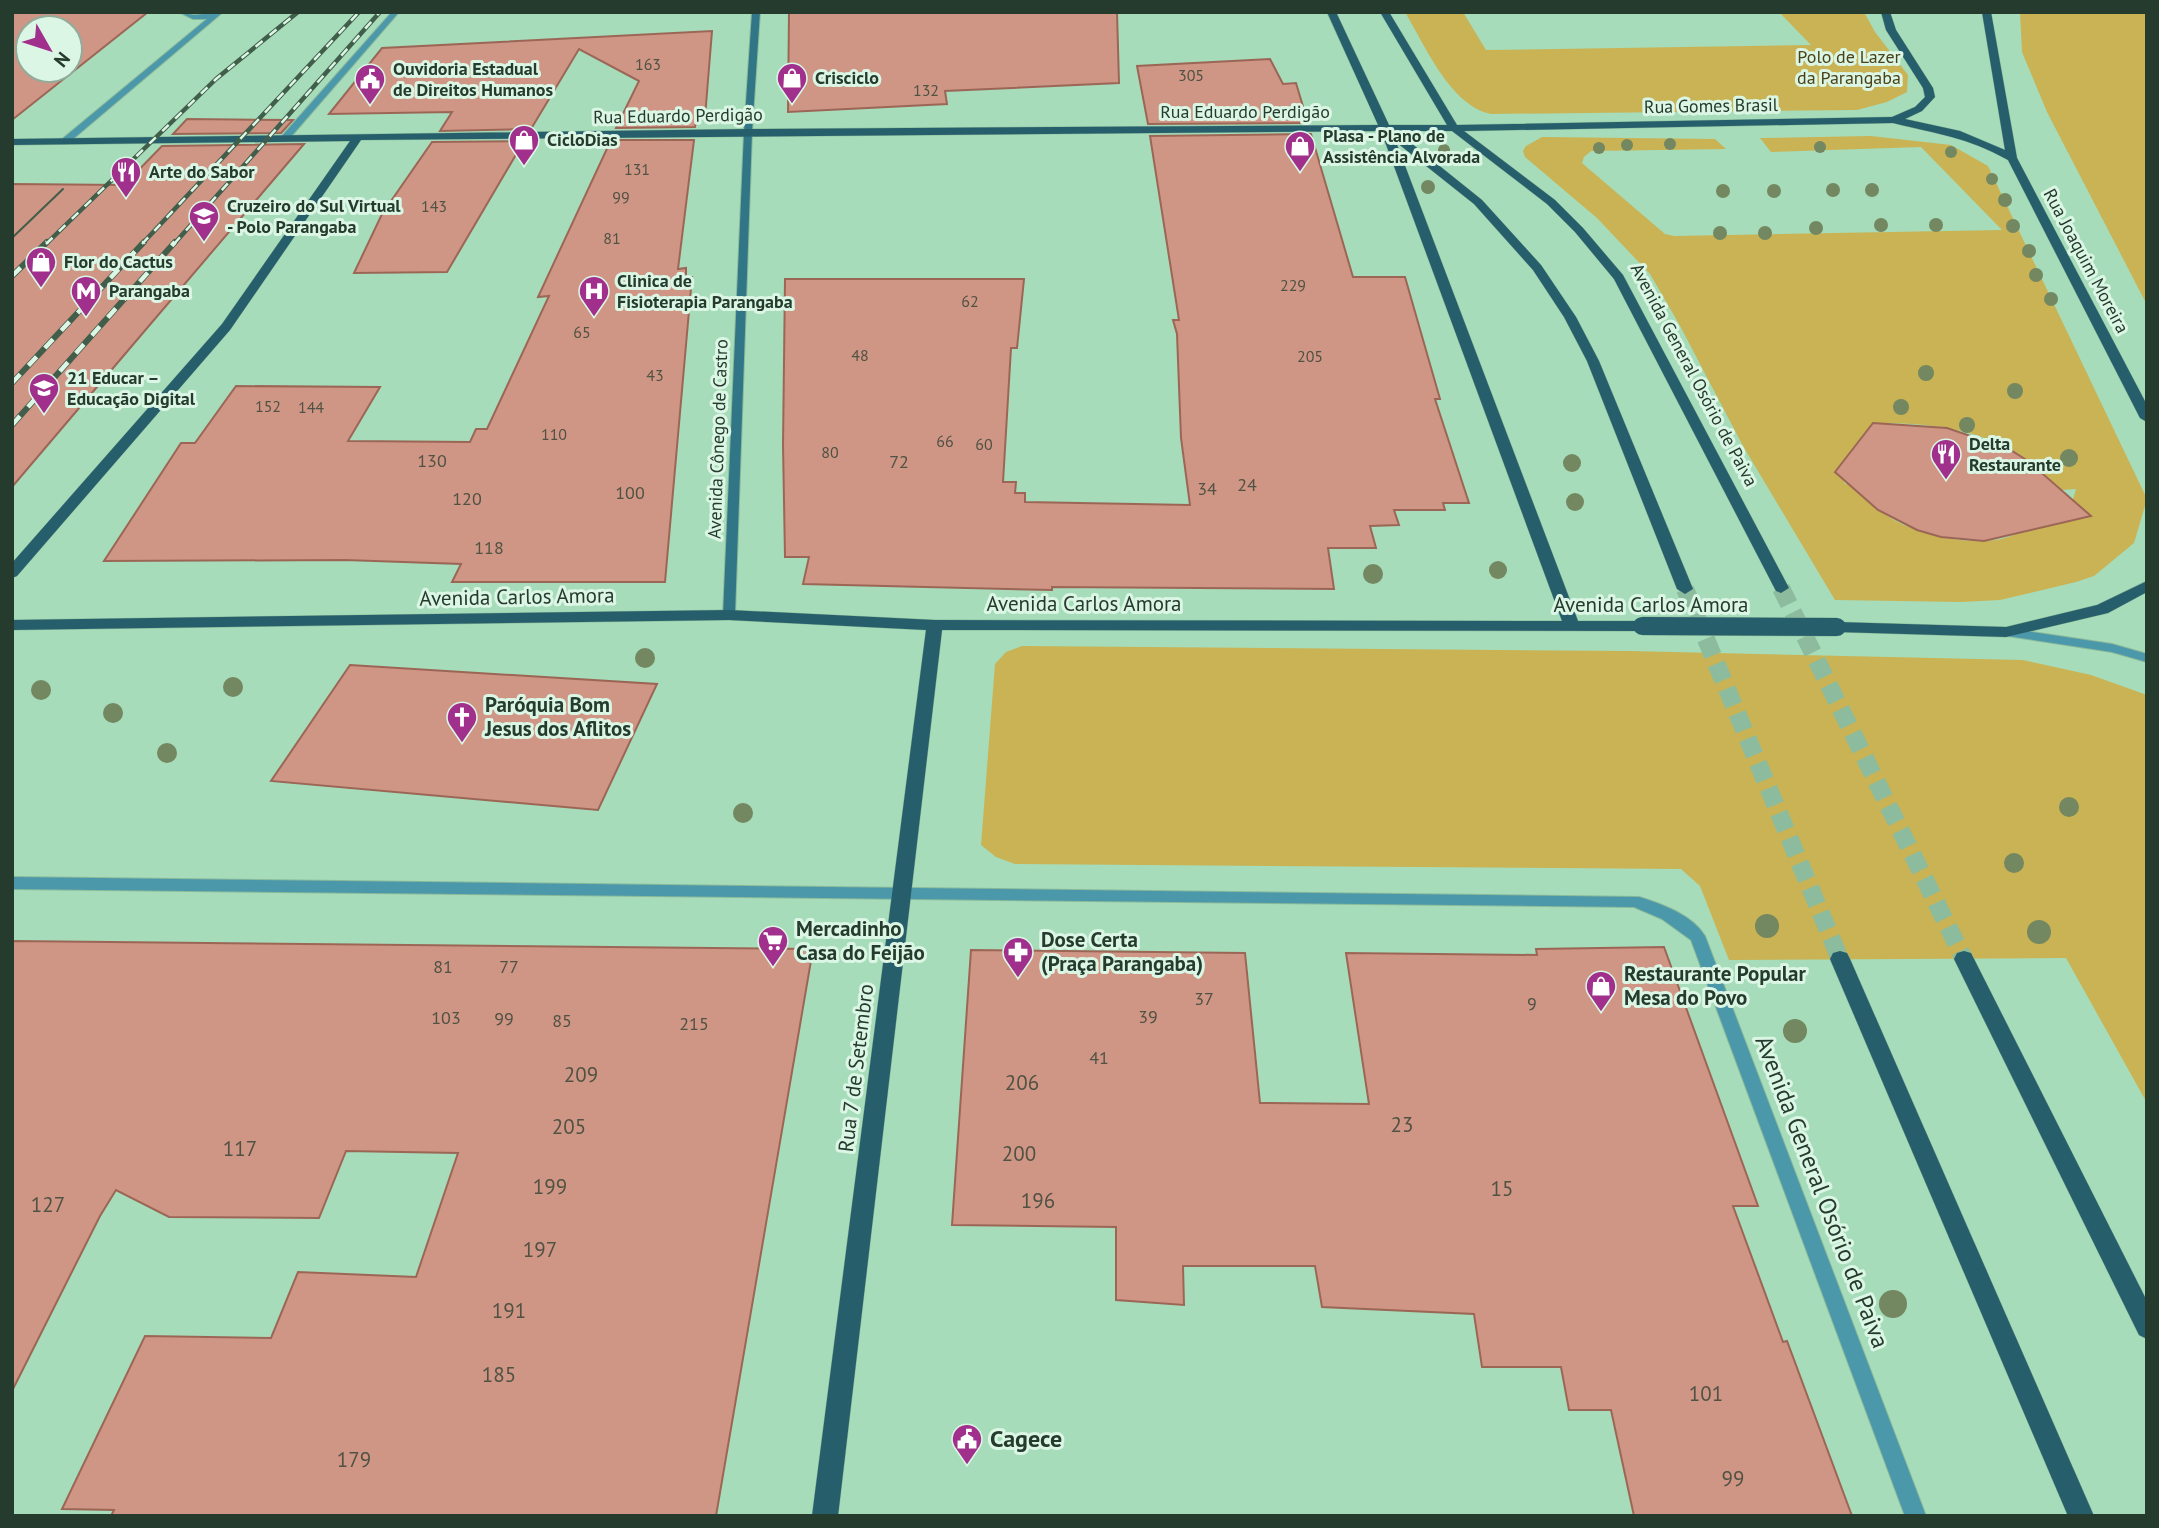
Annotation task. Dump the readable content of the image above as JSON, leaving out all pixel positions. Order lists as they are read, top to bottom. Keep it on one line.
{"streets":{"main road":["Rua Gomes Brasil","Rua Eduardo Perdigão","Rua Joaquim Moreira","Avenida General Osório de Paiva","Avenida Cônego de Castro","Avenida Carlos Amora","Rua 7 de Setembro"]},"crossings":[["Rua Gomes Brasil","Rua Eduardo Perdigão"],["Rua Gomes Brasil","Avenida General Osório de Paiva"],["Rua Eduardo Perdigão","Avenida Cônego de Castro"],["Avenida General Osório de Paiva","Rua 7 de Setembro"],["Avenida Cônego de Castro","Avenida Carlos Amora"],["Avenida Carlos Amora","Rua 7 de Setembro"]],"parks":["Polo de Lazer da Parangaba"],"places":{"shop":["Crisciclo","CicloDias","Plasa - Plano de Assistência Alvorada","Flor do Cactus","Restaurante Popular Mesa do Povo"],"public building":["Ouvidoria Estadual de Direitos Humanos","Cagece"],"restaurant":["Arte do Sabor","Delta Restaurante"],"school or university":["Cruzeiro do Sul Virtual - Polo Parangaba","21 Educar – Educação Digital"],"metro station":["Parangaba"],"hospital":["Clinica de Fisioterapia Parangaba"],"church":["Paróquia Bom Jesus dos Aflitos"],"supermarket":["Mercadinho Casa do Feijão"],"pharmacy":["Dose Certa (Praça Parangaba)"]},"house_numbers":["163","305","132","131","99","143","81","229","62","65","48","205","43","152","144","110","66","60","80","130","72","24","34","100","120","118","81","77","37","9","39","103","99","85","215","41","209","206","23","205","117","200","199","15","196","127","197","191","185","101","179","99"],"north":"bottom right"}
